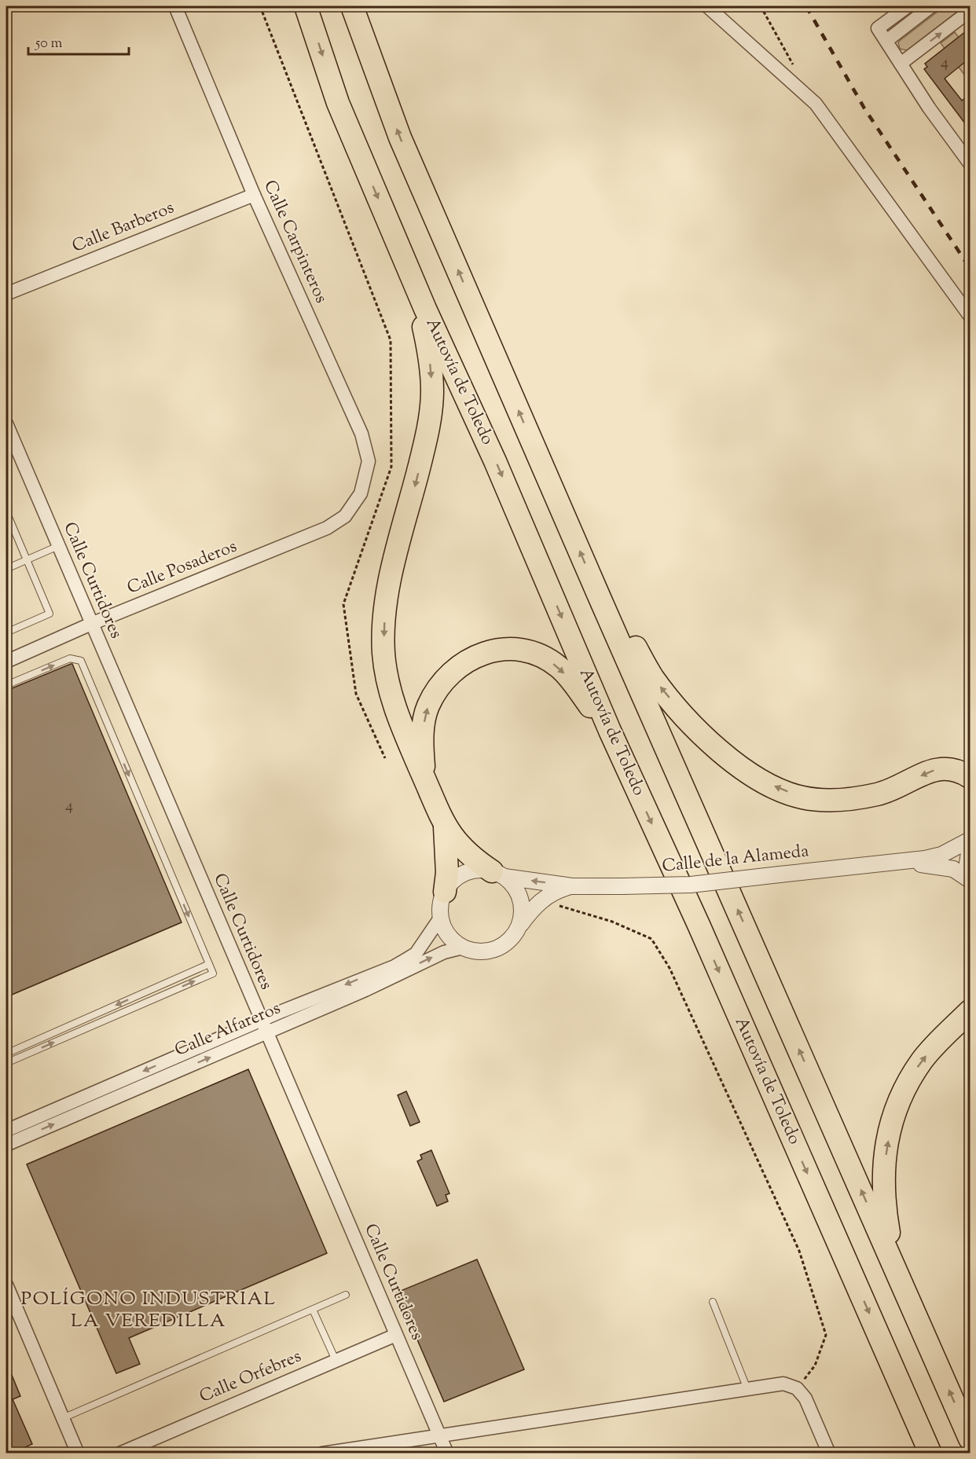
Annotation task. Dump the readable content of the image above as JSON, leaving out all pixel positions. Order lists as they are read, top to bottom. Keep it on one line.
{"streets":{"highway":["Autovía de Toledo"],"street":["Calle Barberos","Calle Carpinteros","Calle Posaderos","Calle Curtidores","Calle de la Alameda","Calle Alfareros","Calle Orfebres"]},"crossings":[["Calle Barberos","Calle Carpinteros"],["Calle Carpinteros","Calle Posaderos"],["Calle Posaderos","Calle Curtidores"],["Calle Curtidores","Calle Alfareros"],["Calle Curtidores","Calle Orfebres"],["Calle de la Alameda","Calle Alfareros"]],"districts":["POLÍGONO INDUSTRIAL LA VEREDILLA"],"house_numbers":["4","4"],"scale_bar":"50 m"}
